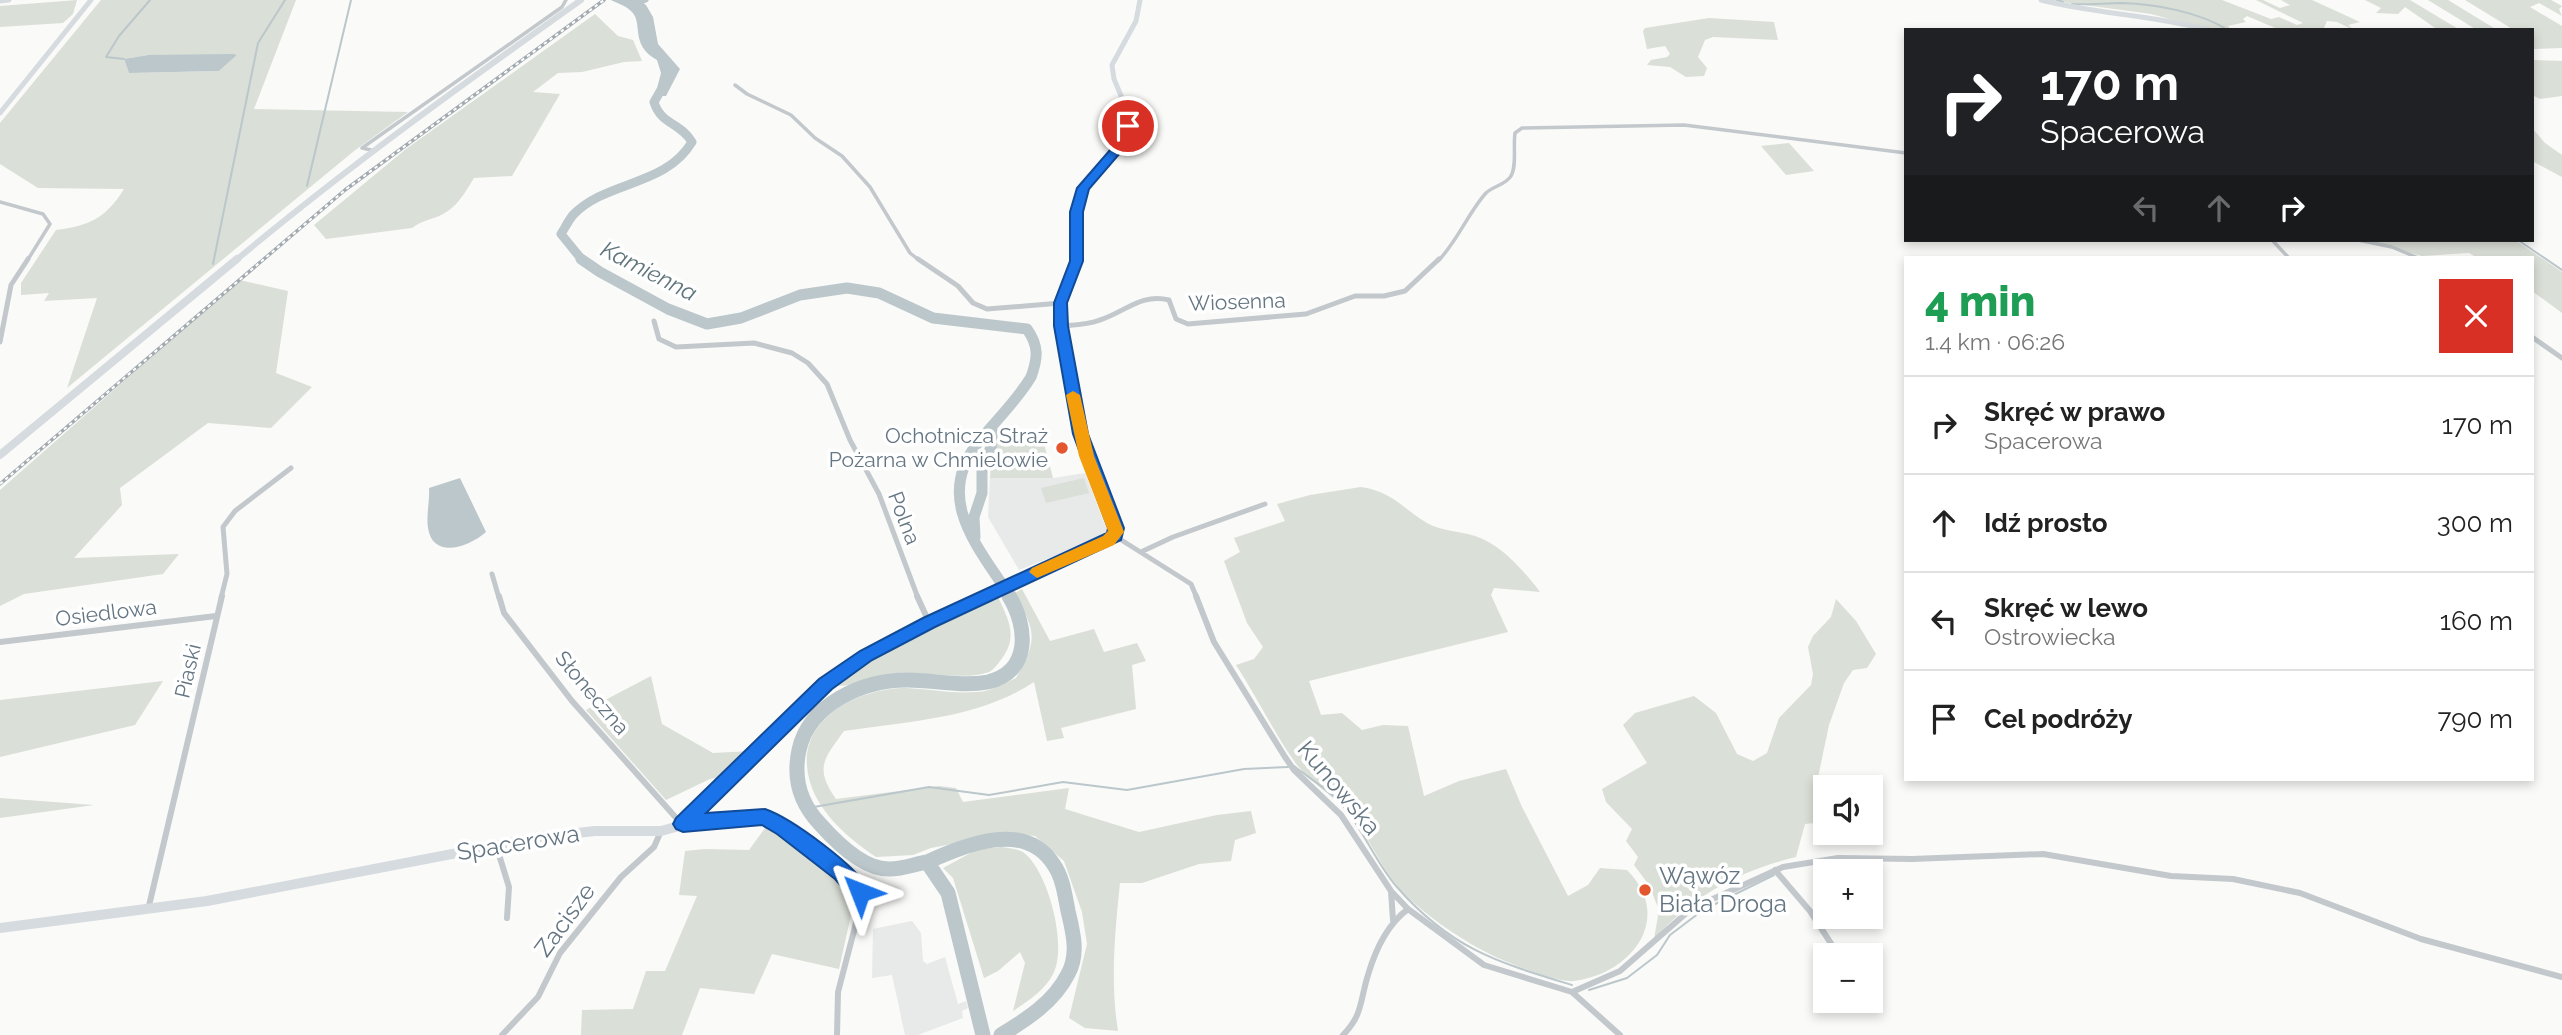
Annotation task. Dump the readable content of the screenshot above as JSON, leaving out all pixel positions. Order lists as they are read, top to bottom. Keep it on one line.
{"streets":{"street":["Wiosenna","Polna","Osiedlowa","Piaski","Słoneczna","Kunowska","Spacerowa","Zacisze"]},"crossings":[["Polna","Spacerowa"],["Osiedlowa","Piaski"],["Piaski","Spacerowa"],["Słoneczna","Spacerowa"],["Kunowska","Spacerowa"],["Spacerowa","Zacisze"]],"water":["Kamienna"],"places":["Ochotnicza Straż Pożarna w Chmielowie","Wąwóz Biała Droga"],"page":{"turn":["170 m","Spacerowa"],"heading":["4 min","1.4 km · 06:26"],"list":[{"name":"Skręć w prawo","note":"Spacerowa","value":"170 m"},{"name":"Idź prosto","value":"300 m"},{"name":"Skręć w lewo","note":"Ostrowiecka","value":"160 m"},{"name":"Cel podróży","value":"790 m"}],"map_buttons":["+","−"]}}
